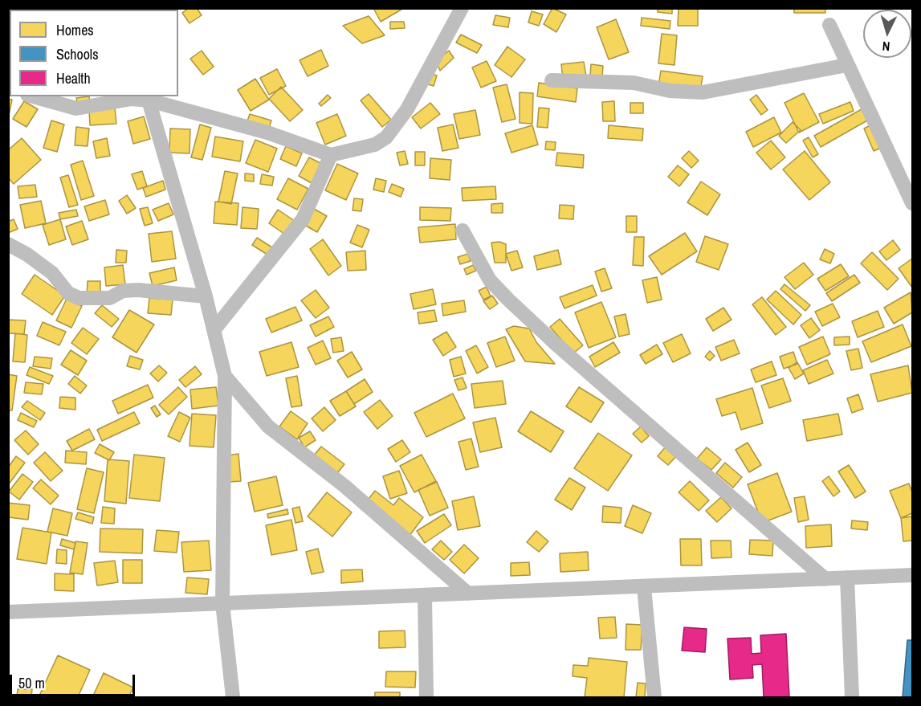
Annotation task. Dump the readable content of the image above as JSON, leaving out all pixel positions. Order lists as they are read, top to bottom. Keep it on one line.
{"legend":["Homes","Schools","Health"],"scale_bar":"50 m","north":"bottom"}
